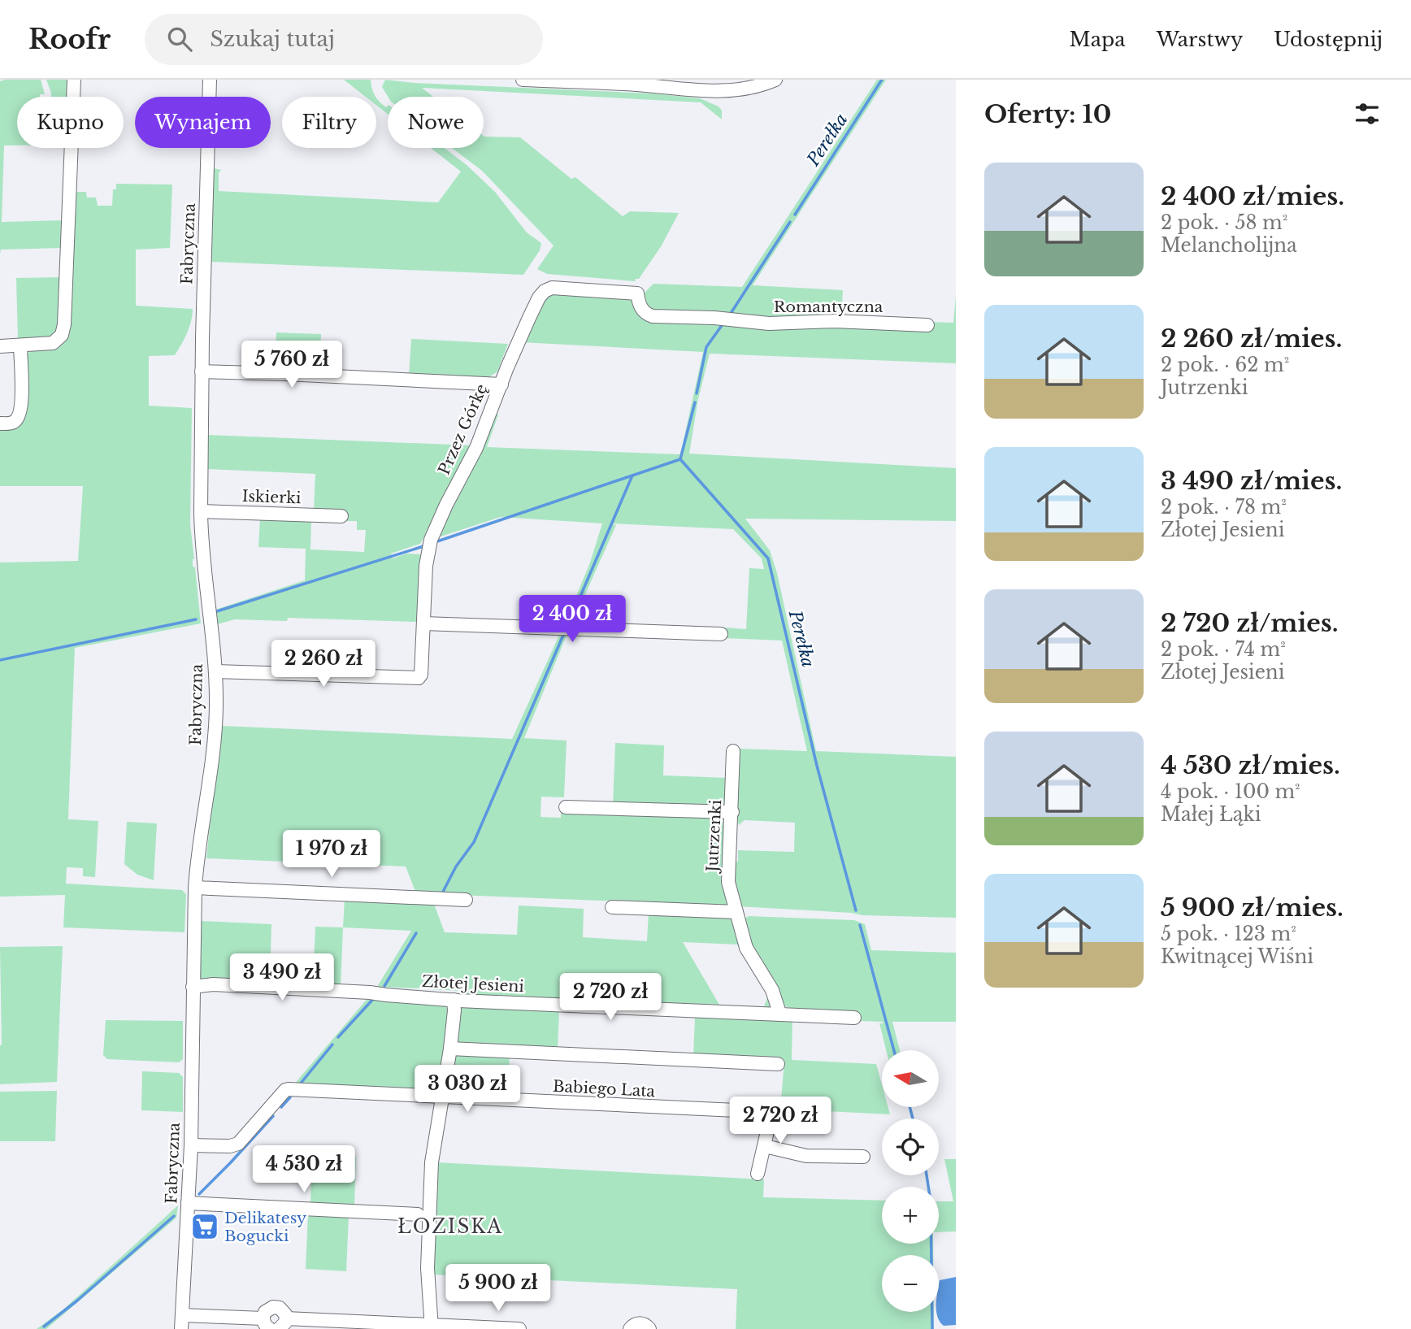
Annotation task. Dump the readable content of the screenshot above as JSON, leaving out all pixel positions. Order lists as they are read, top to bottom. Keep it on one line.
{"streets":{"street":["Fabryczna","Romantyczna","Przez Górkę","Iskierki","Jutrzenki","Złotej Jesieni","Babiego Lata"]},"crossings":[["Fabryczna","Przez Górkę"],["Fabryczna","Iskierki"],["Fabryczna","Złotej Jesieni"],["Fabryczna","Babiego Lata"],["Romantyczna","Przez Górkę"],["Jutrzenki","Złotej Jesieni"]],"districts":["ŁOZISKA"],"water":["Perełka"],"places":{"supermarket":["Delikatesy Bogucki"]},"north":"left","page":{"header":"Roofr","search":"Szukaj tutaj","nav":["Mapa","Warstwy","Udostępnij"],"heading":"Oferty: 10","chip":["Kupno","Wynajem","Filtry","Nowe"],"list":[{"name":"2 400 zł/mies.","note":"2 pok. · 58 m² · Melancholijna"},{"name":"2 260 zł/mies.","note":"2 pok. · 62 m² · Jutrzenki"},{"name":"3 490 zł/mies.","note":"2 pok. · 78 m² · Złotej Jesieni"},{"name":"2 720 zł/mies.","note":"2 pok. · 74 m² · Złotej Jesieni"},{"name":"4 530 zł/mies.","note":"4 pok. · 100 m² · Małej Łąki"},{"name":"5 900 zł/mies.","note":"5 pok. · 123 m² · Kwitnącej Wiśni"}],"price":["5 760 zł","2 400 zł","2 260 zł","1 970 zł","3 490 zł","2 720 zł","3 030 zł","2 720 zł","4 530 zł","5 900 zł"],"map_buttons":["+","−"]}}
